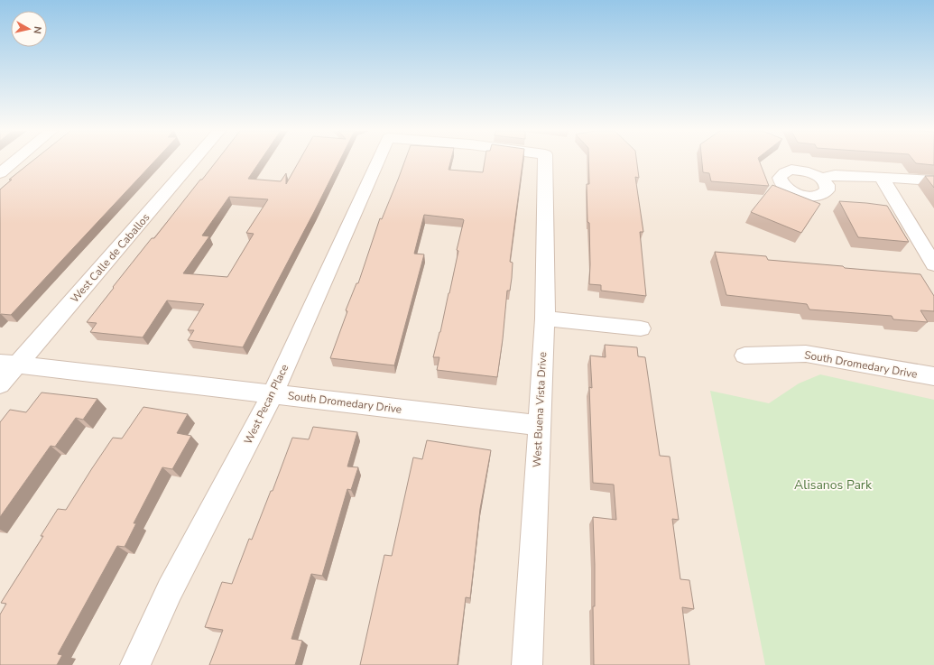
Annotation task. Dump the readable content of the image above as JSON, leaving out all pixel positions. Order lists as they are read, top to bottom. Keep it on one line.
{"streets":{"street":["West Calle de Caballos","South Dromedary Drive","West Pecan Place","West Buena Vista Drive"]},"crossings":[["West Calle de Caballos","South Dromedary Drive"],["South Dromedary Drive","West Pecan Place"],["South Dromedary Drive","West Buena Vista Drive"]],"parks":["Alisanos Park"],"north":"right"}
